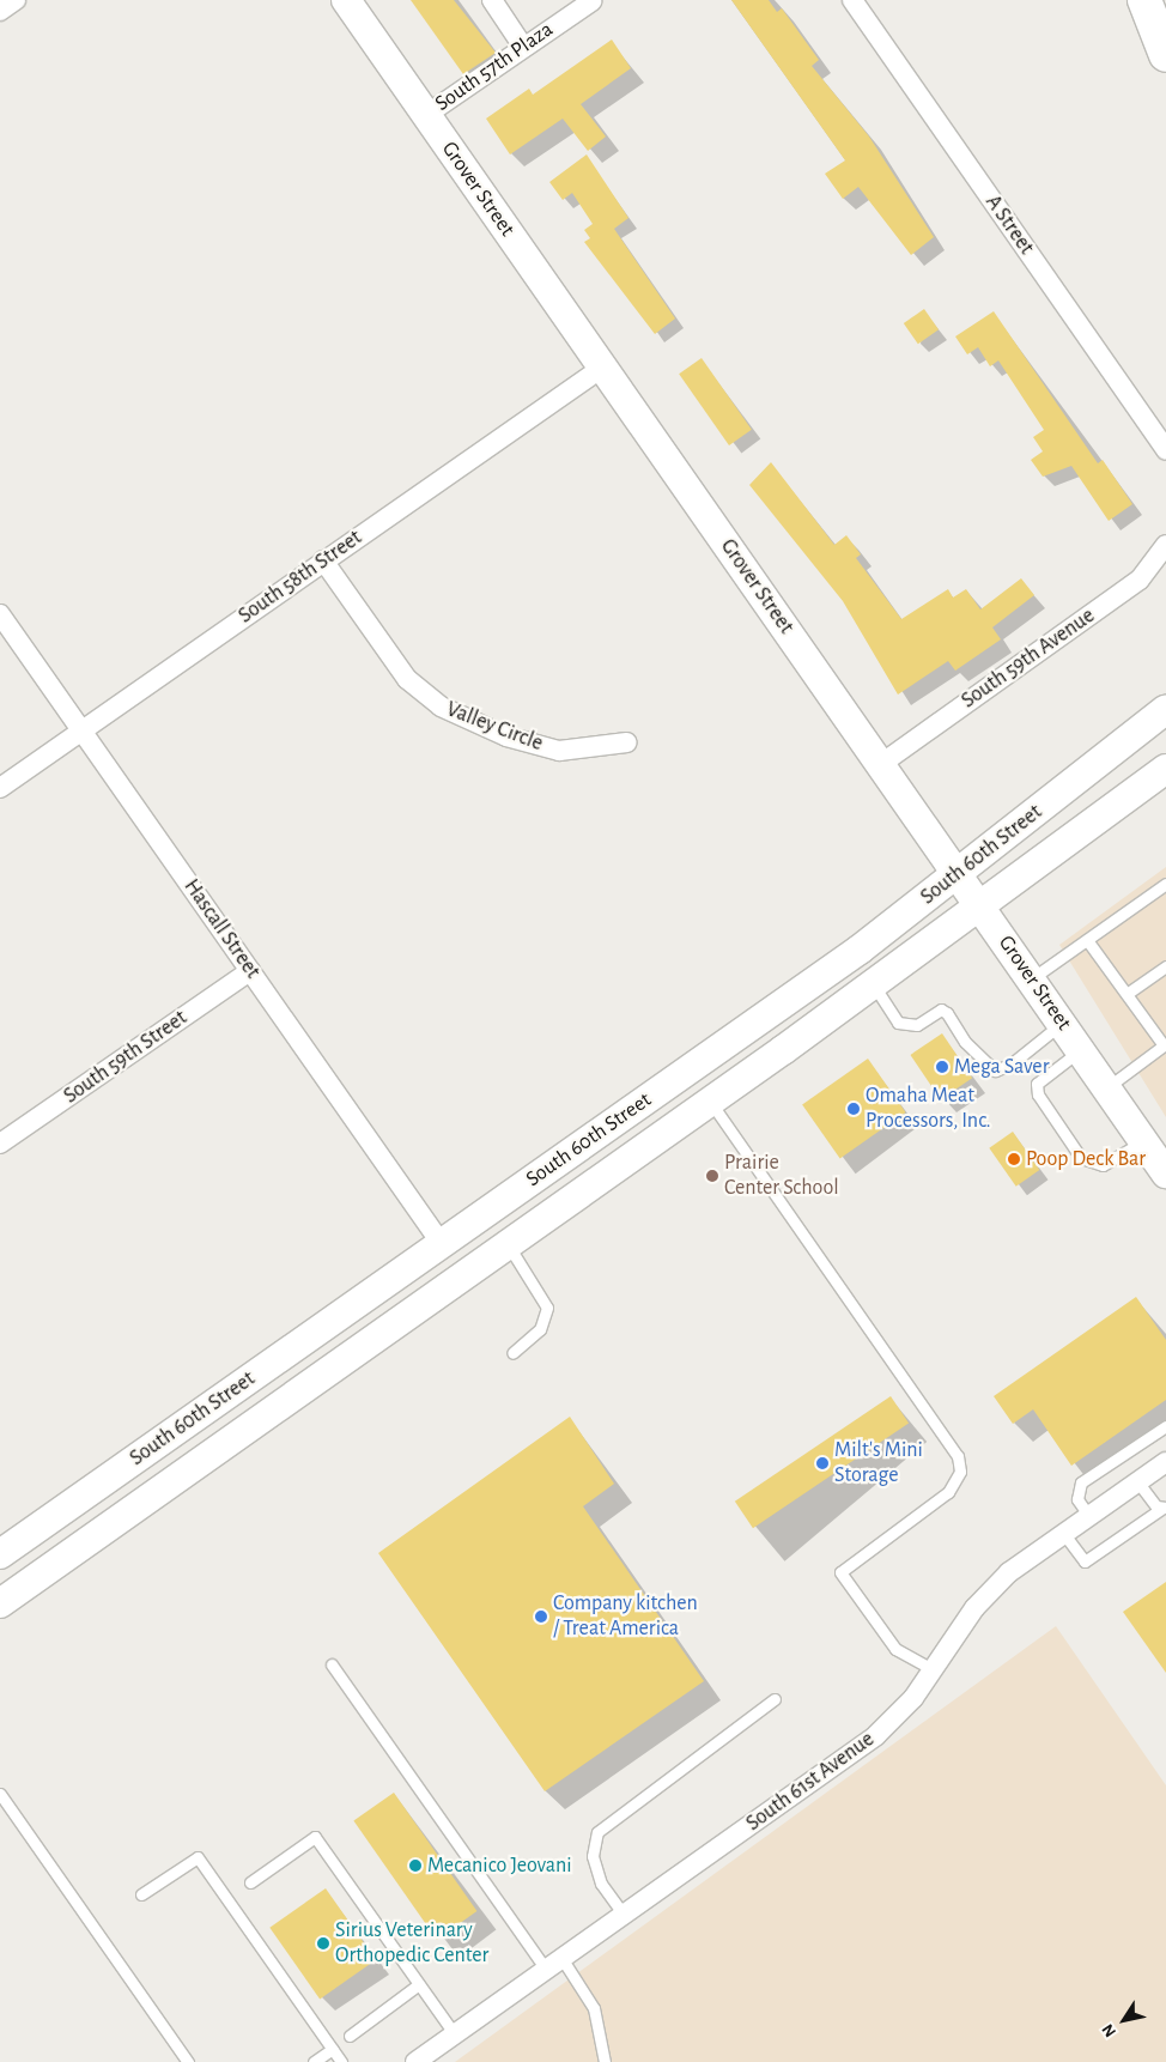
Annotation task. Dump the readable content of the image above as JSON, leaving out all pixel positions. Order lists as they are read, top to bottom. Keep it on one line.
{"streets":{"main road":["Grover Street","South 60th Street"],"street":["South 57th Plaza","A Street","South 58th Street","South 59th Avenue","Valley Circle","Hascall Street","South 59th Street","South 61st Avenue"]},"crossings":[["South 57th Plaza","Grover Street"],["Grover Street","South 58th Street"],["Grover Street","South 59th Avenue"],["Grover Street","South 60th Street"],["South 58th Street","Valley Circle"],["South 58th Street","Hascall Street"],["South 60th Street","Hascall Street"],["Hascall Street","South 59th Street"]],"places":["Mega Saver","Omaha Meat Processors, Inc.","Poop Deck Bar","Prairie Center School","Milt's Mini Storage","Company kitchen / Treat America","Mecanico Jeovani","Sirius Veterinary Orthopedic Center"],"north":"bottom left"}
